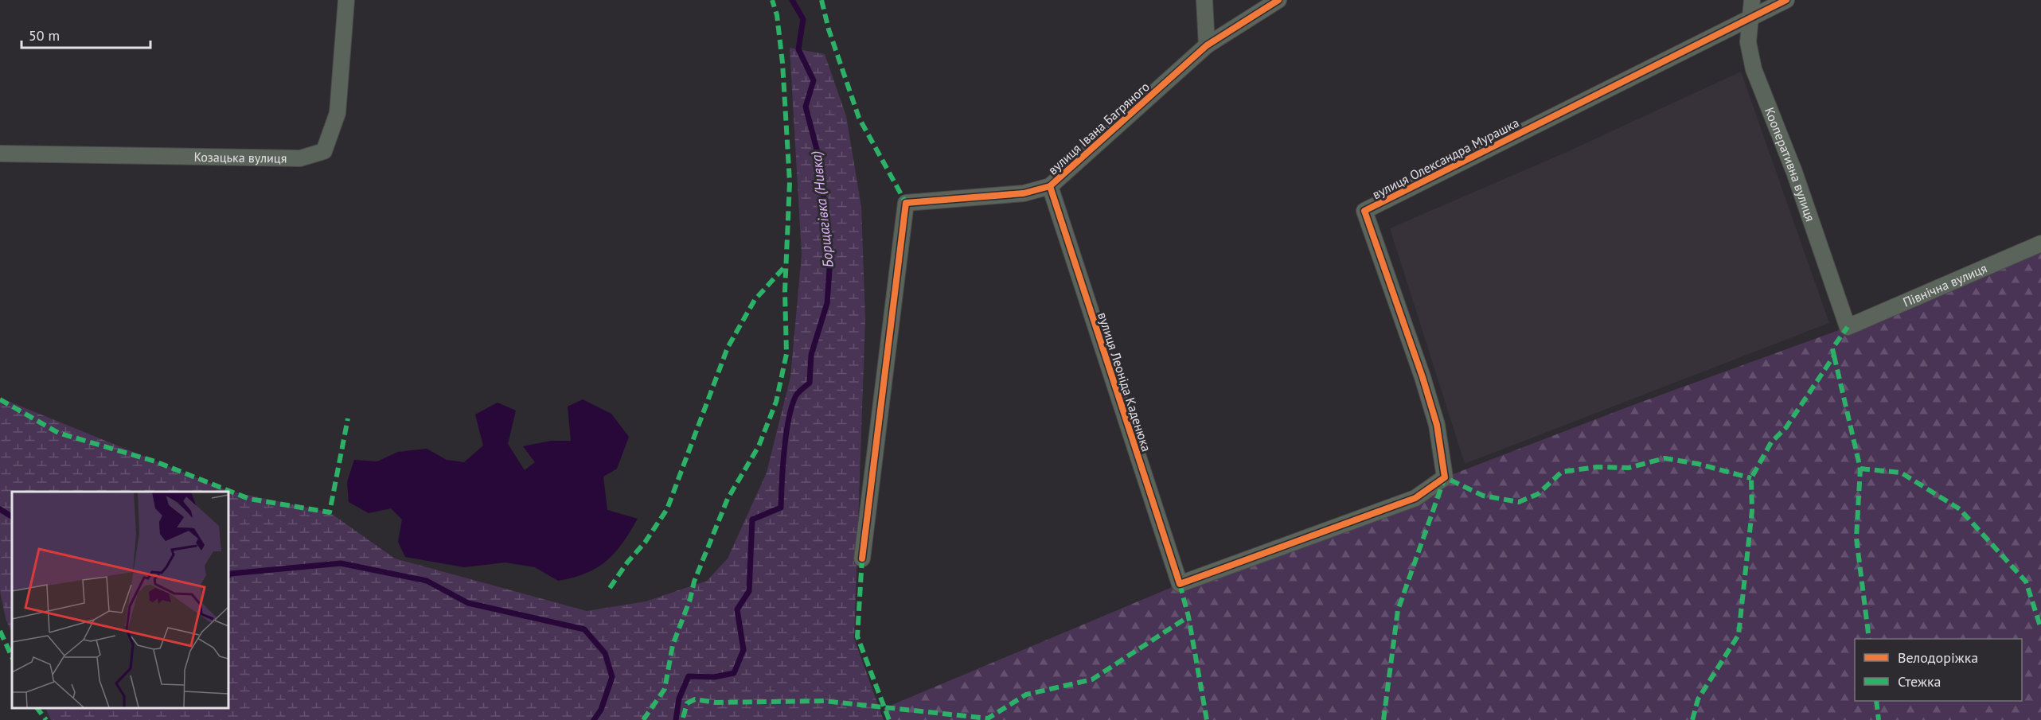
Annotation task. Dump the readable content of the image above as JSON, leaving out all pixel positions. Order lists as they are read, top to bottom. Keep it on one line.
{"streets":{"street":["вулиця Івана Багряного","Козацька вулиця","вулиця Олександра Мурашка","Кооперативна вулиця","Північна вулиця","вулиця Леоніда Каденюка"]},"crossings":[["вулиця Івана Багряного","вулиця Леоніда Каденюка"],["вулиця Олександра Мурашка","Кооперативна вулиця"],["вулиця Олександра Мурашка","вулиця Леоніда Каденюка"],["Кооперативна вулиця","Північна вулиця"]],"water":["Борщагівка (Нивка)"],"legend":["Велодоріжка","Стежка"],"scale_bar":"50 m"}
